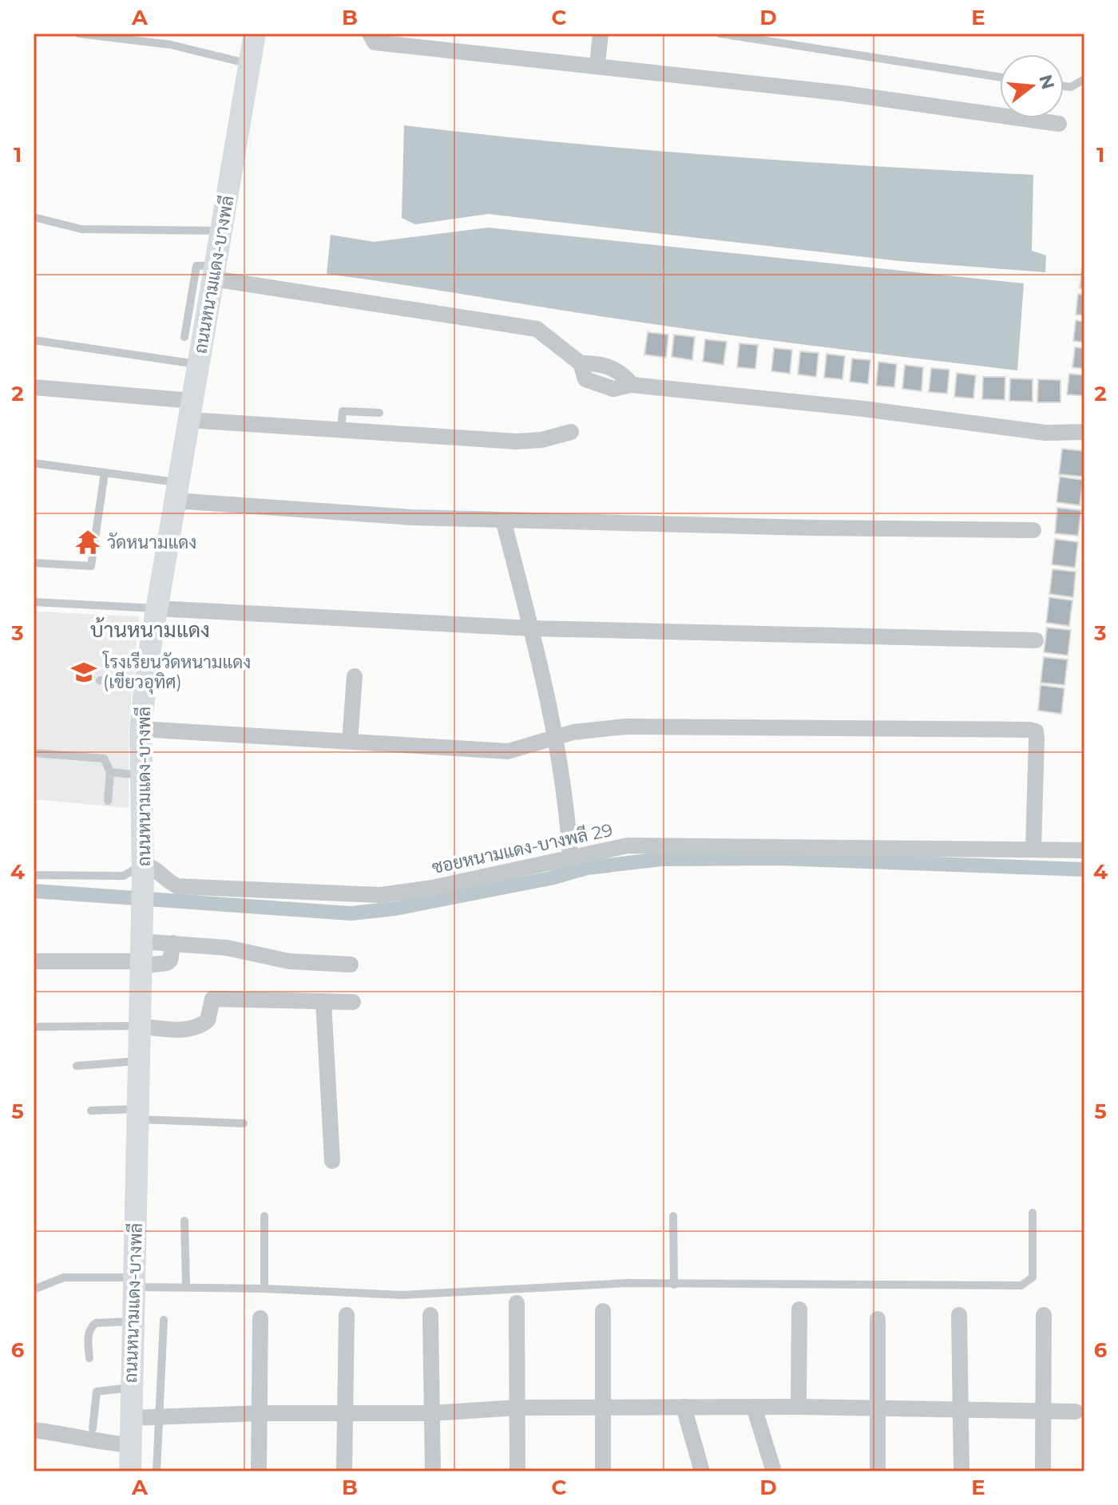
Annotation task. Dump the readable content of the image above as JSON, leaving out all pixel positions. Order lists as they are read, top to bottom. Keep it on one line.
{"streets":{"main road":["ถนนหนามแดง-บางพลี"],"street":["ซอยหนามแดง-บางพลี 29"]},"crossings":[["ถนนหนามแดง-บางพลี","ซอยหนามแดง-บางพลี 29"]],"districts":["บ้านหนามแดง"],"places":{"temple":["วัดหนามแดง"],"school or university":["โรงเรียนวัดหนามแดง (เขียวอุทิศ)"]},"north":"right","grid":{"columns":["A","B","C","D","E"],"rows":["1","2","3","4","5","6"]}}
